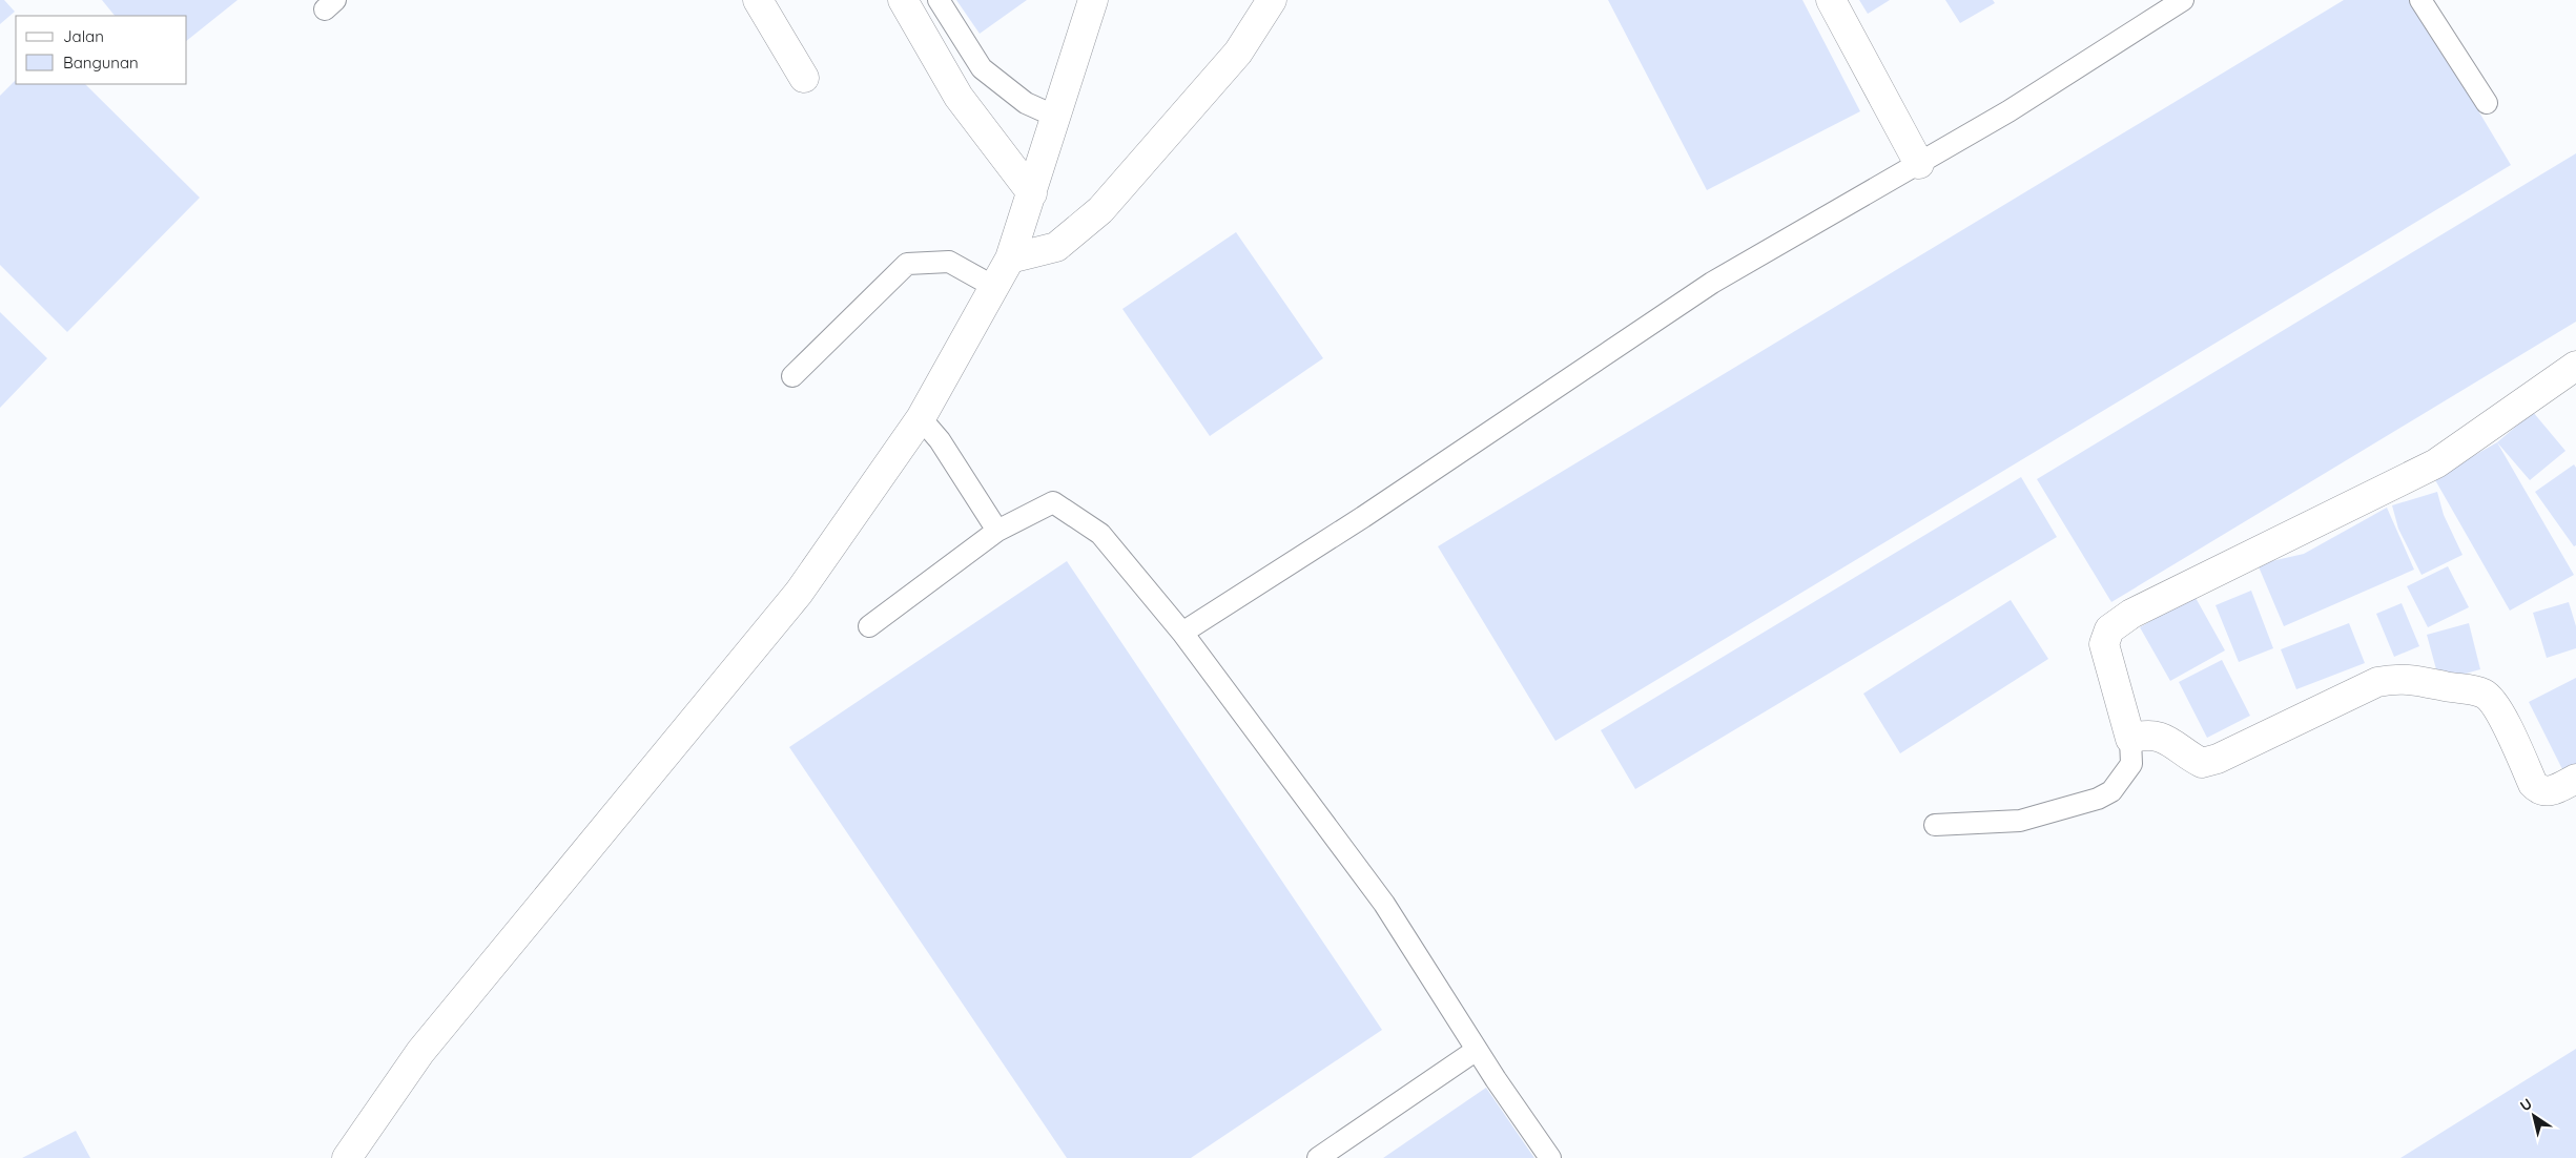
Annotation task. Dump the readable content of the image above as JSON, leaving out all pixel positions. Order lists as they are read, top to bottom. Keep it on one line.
{"legend":["Jalan","Bangunan"],"north":"top left"}
